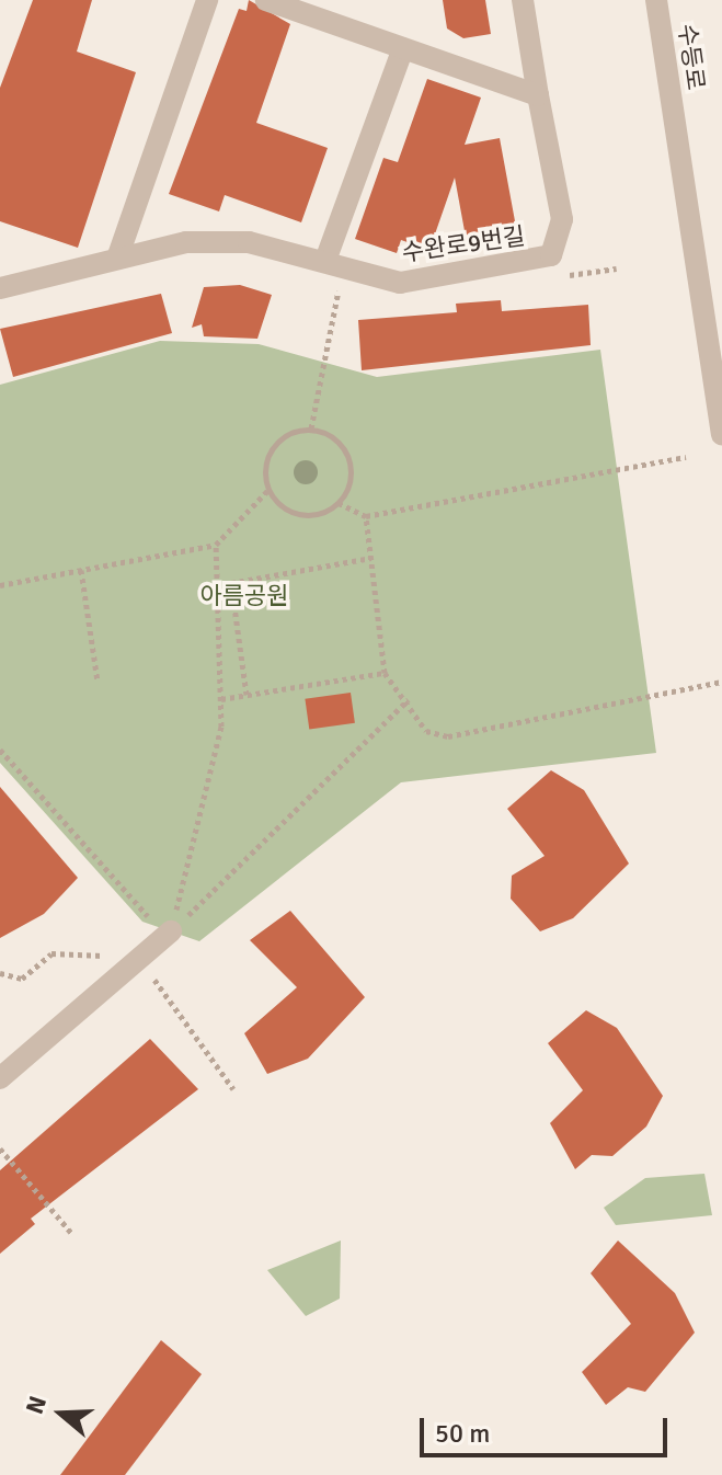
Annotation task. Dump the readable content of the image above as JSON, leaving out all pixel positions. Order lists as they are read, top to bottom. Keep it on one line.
{"streets":{"street":["수등로","수완로9번길"]},"parks":["아름공원"],"scale_bar":"50 m","north":"left"}
